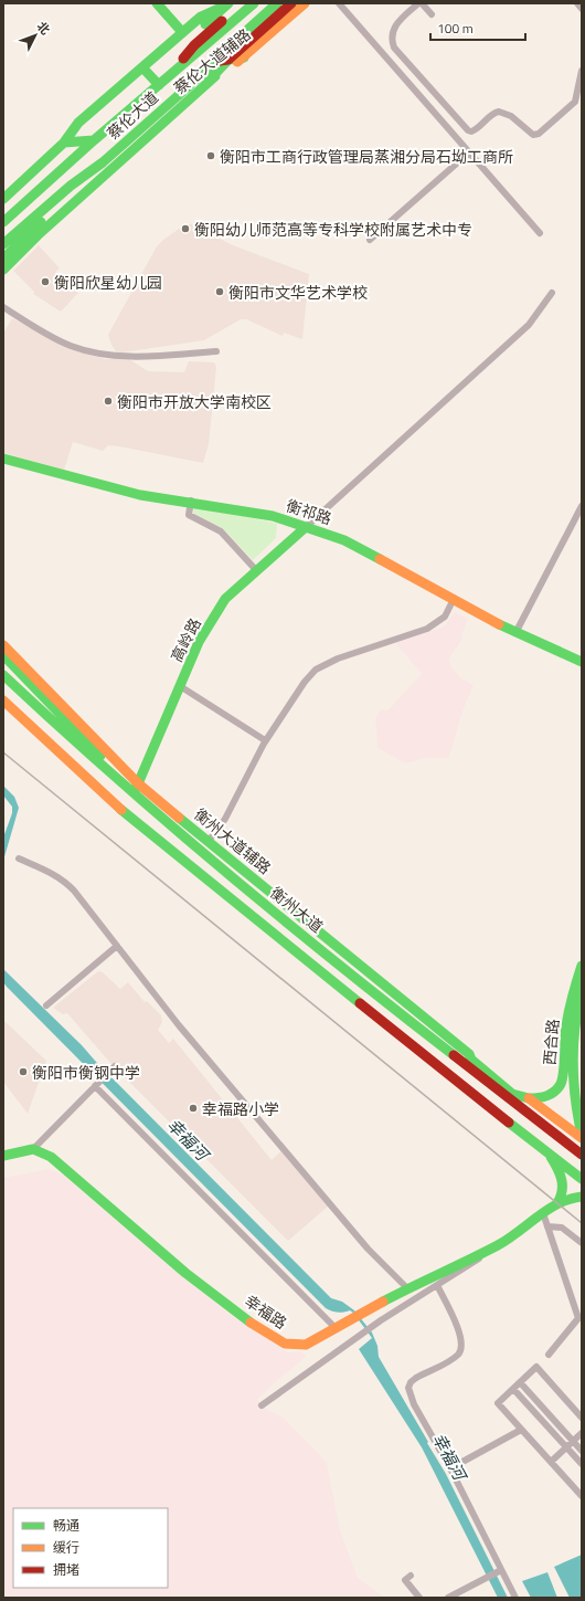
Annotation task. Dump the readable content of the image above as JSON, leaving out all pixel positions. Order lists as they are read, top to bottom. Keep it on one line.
{"streets":{"main road":["蔡伦大道辅路","蔡伦大道","衡祁路","高岭路","衡州大道辅路","衡州大道","西合路","幸福路"]},"crossings":[["衡祁路","高岭路"],["高岭路","衡州大道辅路"],["高岭路","衡州大道"],["衡州大道辅路","衡州大道"],["衡州大道辅路","西合路"]],"water":["幸福河"],"places":["衡阳市工商行政管理局蒸湘分局石坳工商所","衡阳幼儿师范高等专科学校附属艺术中专","衡阳欣星幼儿园","衡阳市文华艺术学校","衡阳市开放大学南校区","衡阳市衡钢中学","幸福路小学"],"legend":["畅通","缓行","拥堵"],"scale_bar":"100 m","north":"top right"}
